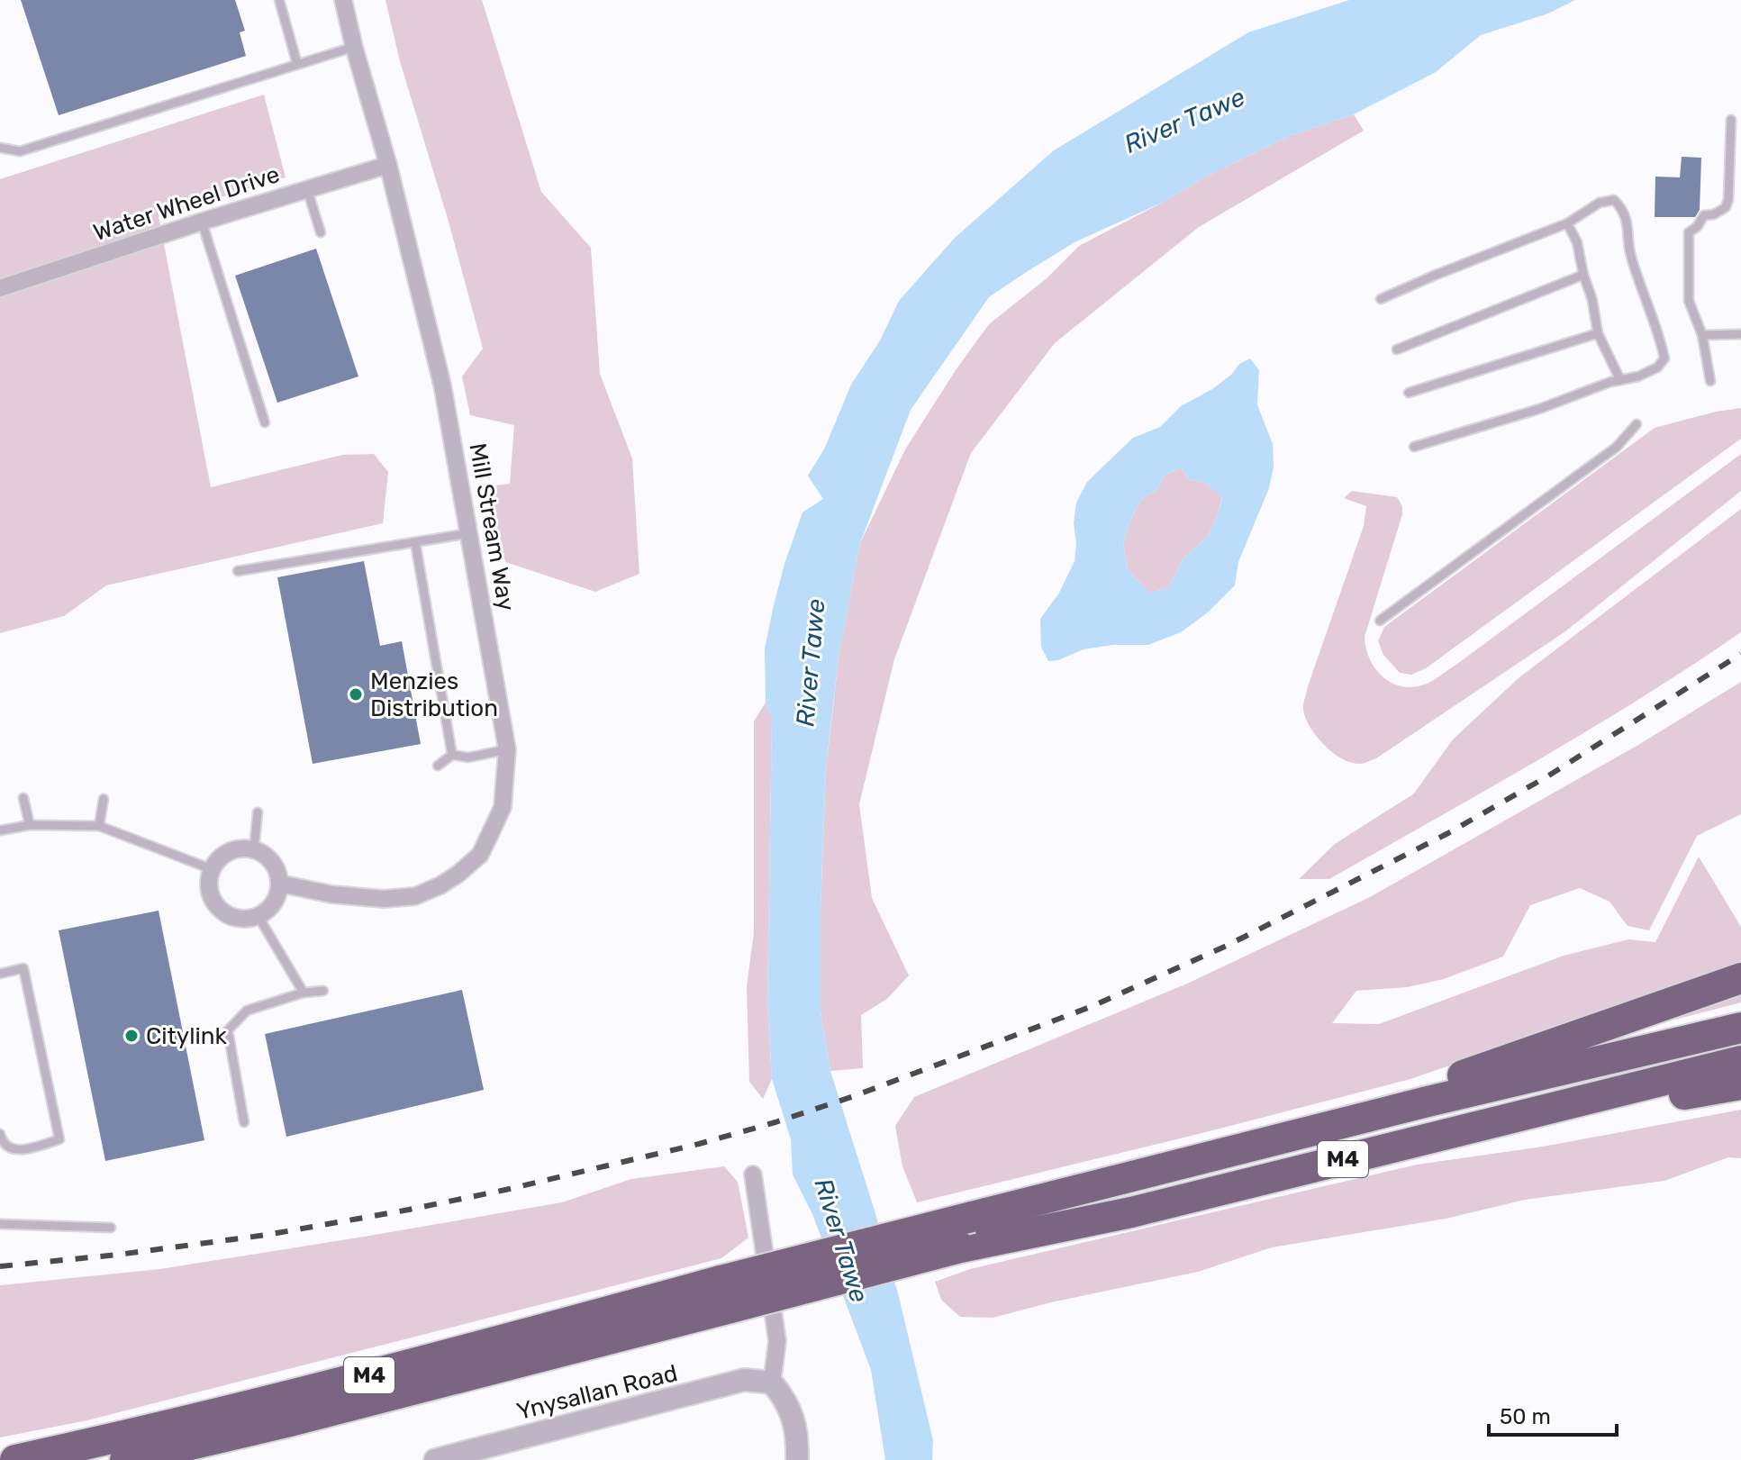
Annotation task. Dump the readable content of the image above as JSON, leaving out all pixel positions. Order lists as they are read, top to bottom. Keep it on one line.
{"streets":{"highway":["M4"],"street":["Water Wheel Drive","Mill Stream Way","Ynysallan Road"]},"crossings":[["Water Wheel Drive","Mill Stream Way"]],"water":["River Tawe"],"places":["Menzies Distribution","Citylink"],"scale_bar":"50 m"}
